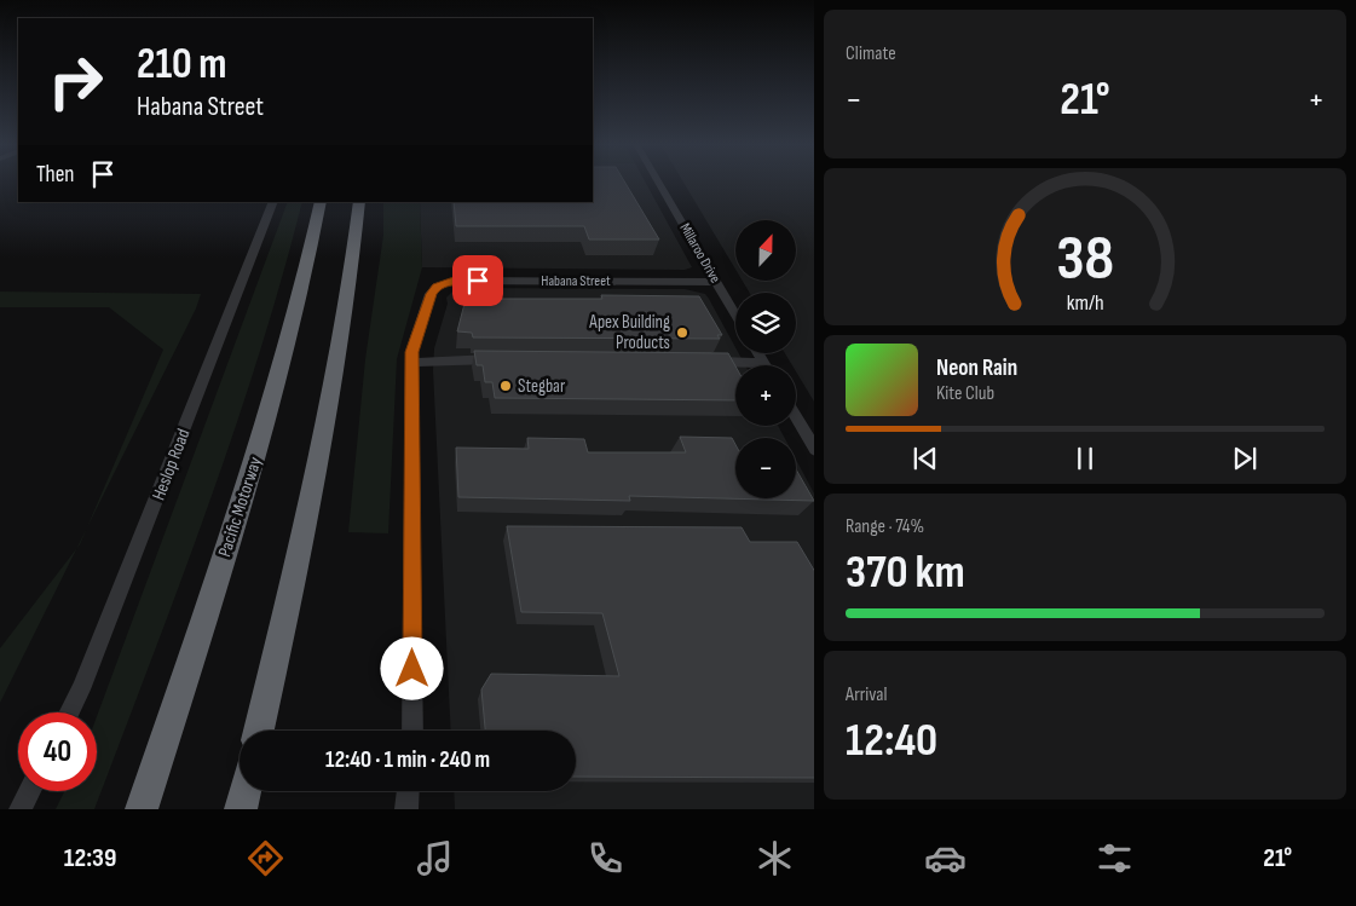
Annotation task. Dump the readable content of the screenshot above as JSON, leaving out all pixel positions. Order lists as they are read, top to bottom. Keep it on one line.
{"streets":{"highway":["Pacific Motorway"],"street":["Millaroo Drive","Habana Street","Heslop Road"]},"crossings":[["Millaroo Drive","Habana Street"]],"places":["Apex Building Products","Stegbar"],"north":"top","page":{"tile":["Climate",["Range · 74%","370 km"],["Arrival","12:40"]],"turn":["210 m","Habana Street"],"heat":["−","21°","+"],"then":"Then","map_buttons":["+","−"],"song":["Neon Rain","Kite Club"],"limit":"40","trip":"12:40 · 1 min · 240 m","tabs":["12:39","21°"],"gauge":["38","km/h"]}}
